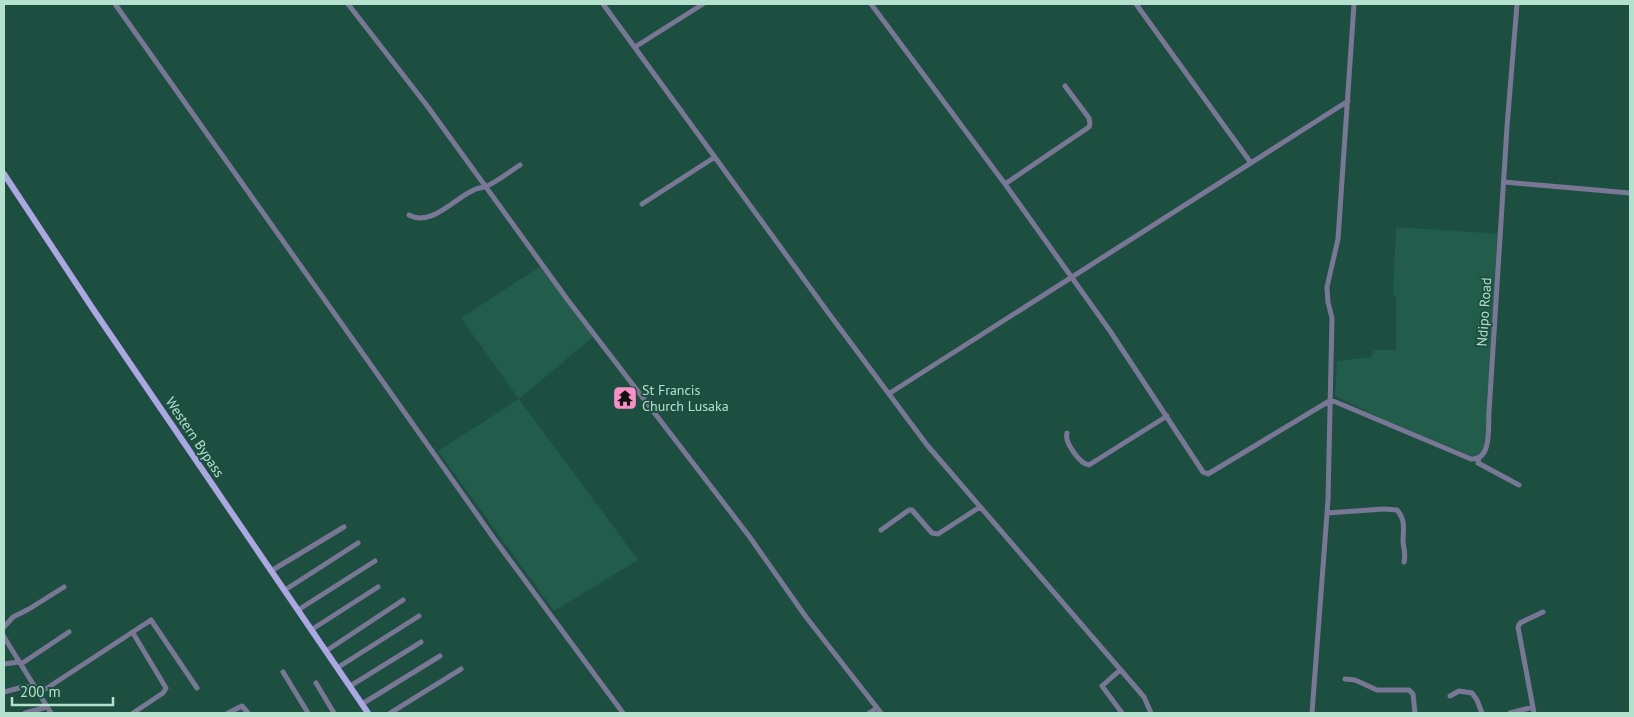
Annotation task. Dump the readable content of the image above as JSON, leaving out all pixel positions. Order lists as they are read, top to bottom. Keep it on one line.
{"streets":{"main road":["Western Bypass"],"street":["Ndipo Road"]},"places":{"temple":["St Francis Church Lusaka"]},"scale_bar":"200 m"}
